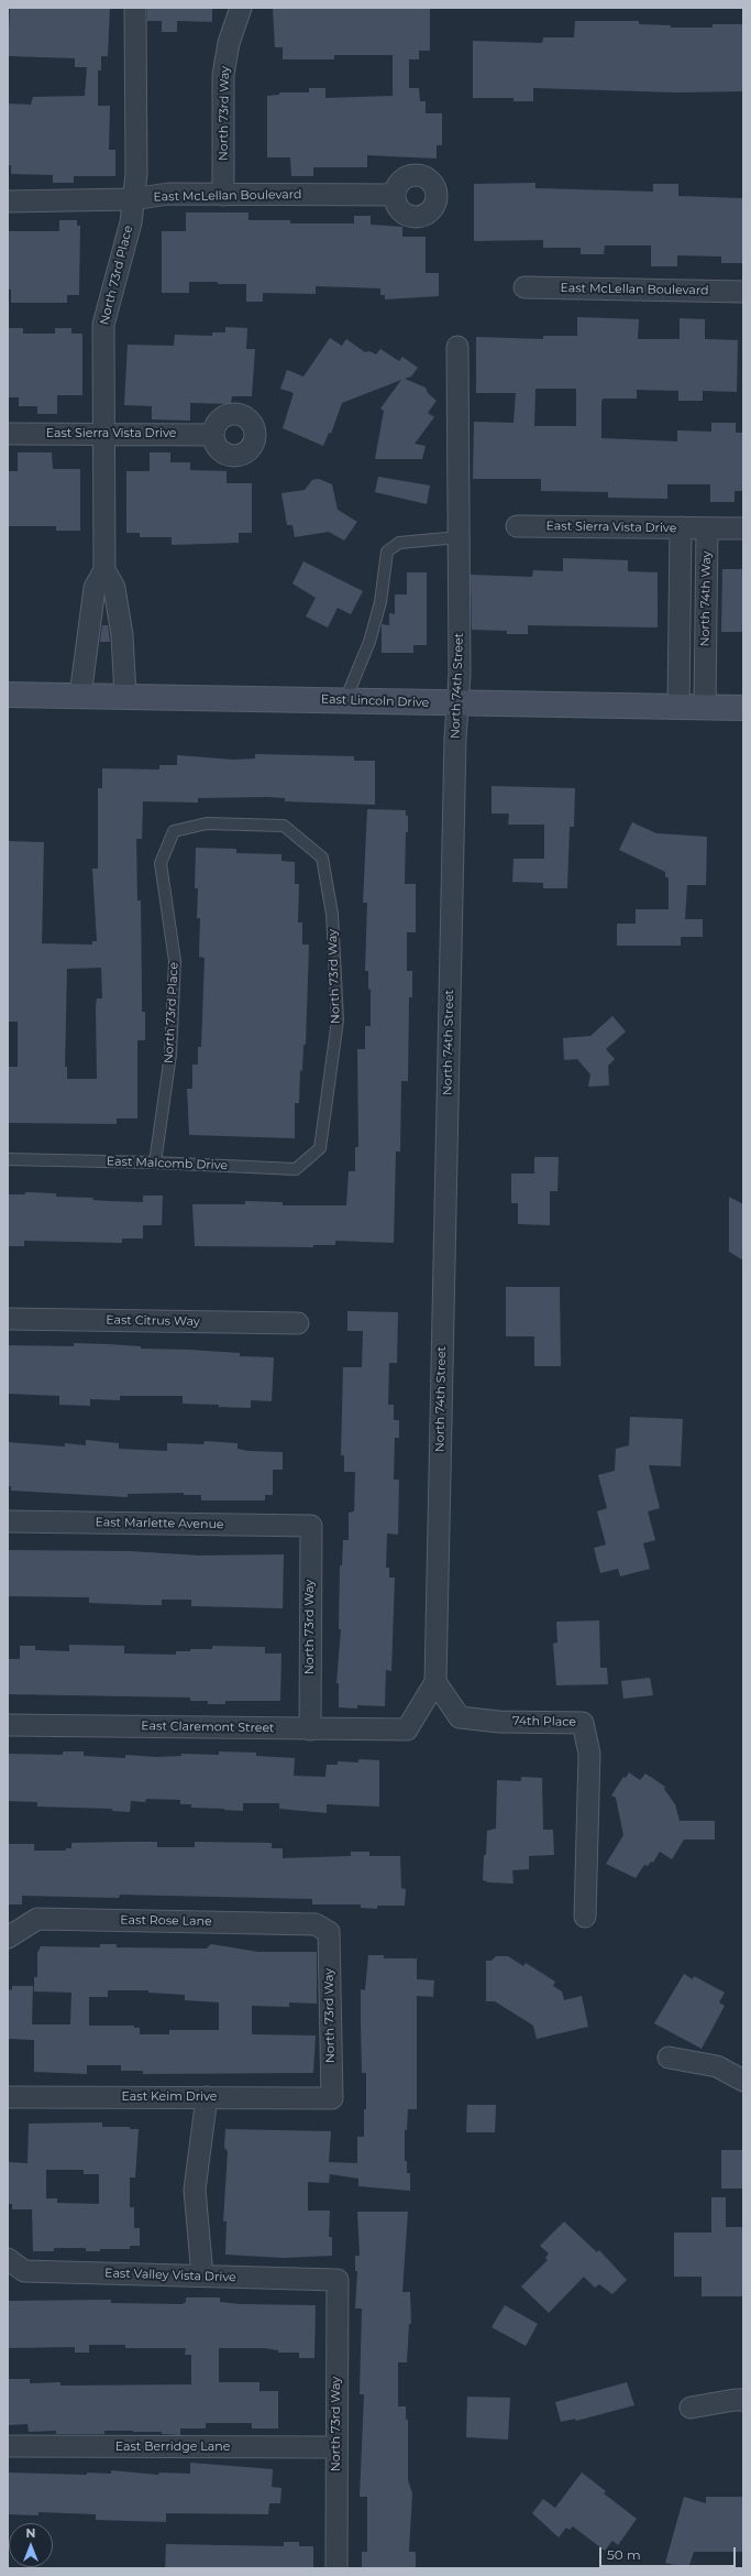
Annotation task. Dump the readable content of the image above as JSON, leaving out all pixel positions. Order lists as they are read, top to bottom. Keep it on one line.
{"streets":{"main road":["East Lincoln Drive"],"street":["North 73rd Way","East McLellan Boulevard","North 73rd Place","East Sierra Vista Drive","North 74th Way","North 74th Street","East Citrus Way","East Marlette Avenue","74th Place","East Claremont Street","East Rose Lane","East Keim Drive","East Valley Vista Drive","East Berridge Lane"],"lane":["East Malcomb Drive"]},"crossings":[["North 73rd Way","East McLellan Boulevard"],["North 73rd Way","North 73rd Place"],["North 73rd Way","East Malcomb Drive"],["North 73rd Way","East Marlette Avenue"],["North 73rd Way","East Claremont Street"],["North 73rd Way","East Rose Lane"],["North 73rd Way","East Keim Drive"],["North 73rd Way","East Valley Vista Drive"],["North 73rd Way","East Berridge Lane"],["East McLellan Boulevard","North 73rd Place"],["North 73rd Place","East Sierra Vista Drive"],["North 73rd Place","East Lincoln Drive"],["North 73rd Place","East Malcomb Drive"],["East Sierra Vista Drive","North 74th Way"],["North 74th Way","East Lincoln Drive"],["North 74th Street","East Lincoln Drive"],["North 74th Street","74th Place"],["North 74th Street","East Claremont Street"],["74th Place","East Claremont Street"]],"scale_bar":"50 m","north":"top"}
